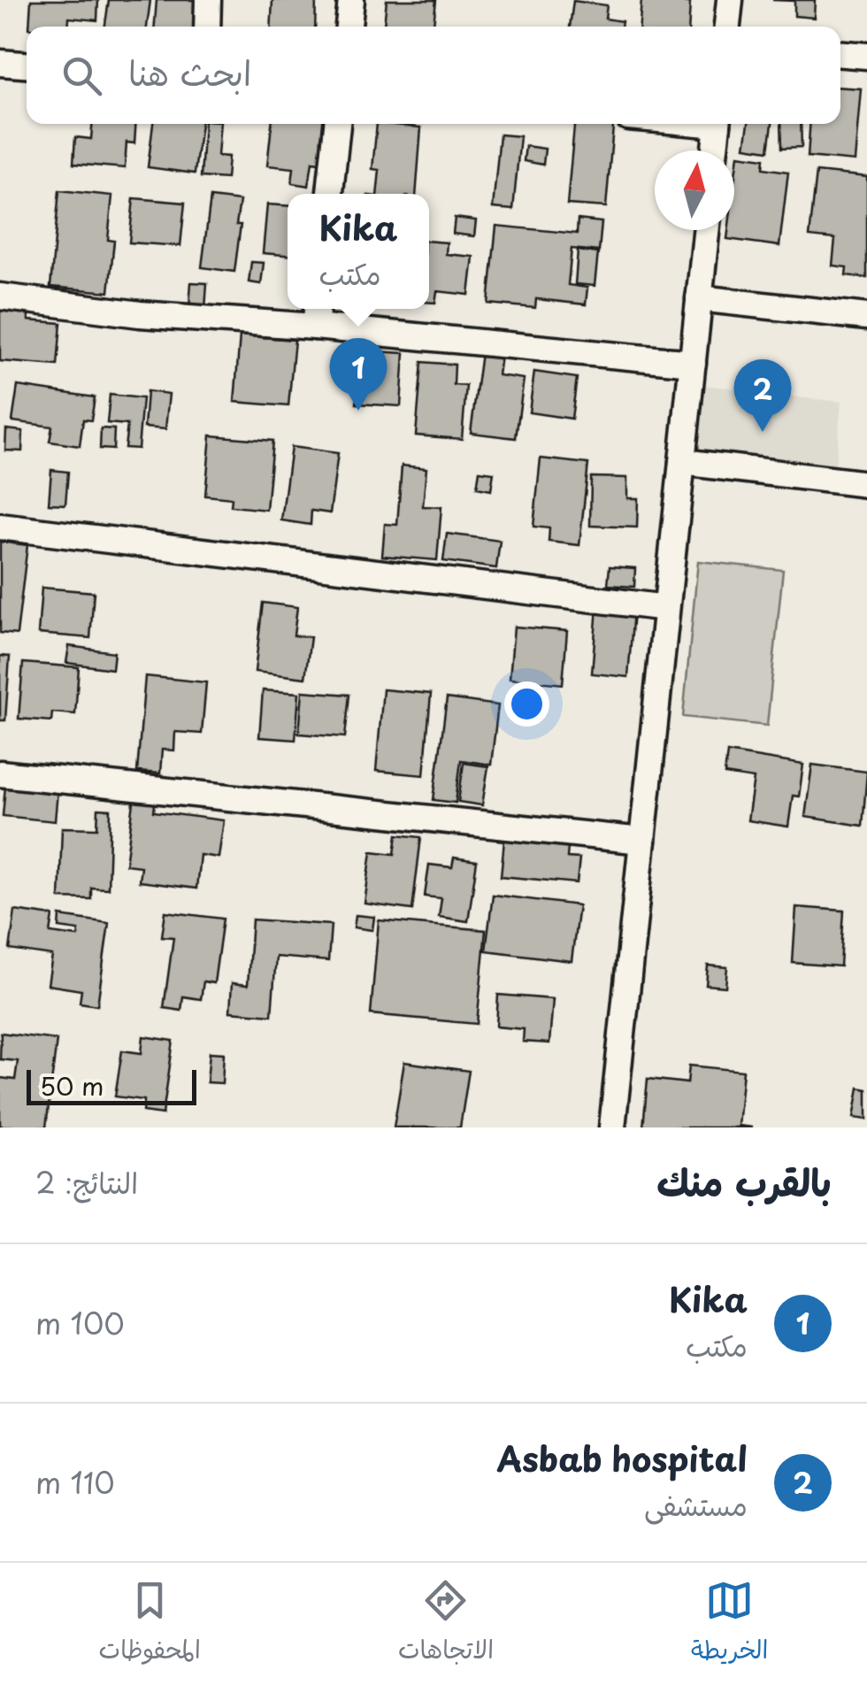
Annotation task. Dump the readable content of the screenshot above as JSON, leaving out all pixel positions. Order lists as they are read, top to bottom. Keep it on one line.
{"scale_bar":"50 m","north":"top","page":{"search":"ابحث هنا","popup":["Kika","مكتب"],"pins":["1","2"],"scale":"50 m","heading":["بالقرب منك","النتائج: 2"],"list":[{"mark":"1","name":"Kika","note":"مكتب","value":"100 m"},{"mark":"2","name":"Asbab hospital","note":"مستشفى","value":"110 m"}],"nav":["الخريطة","الاتجاهات","المحفوظات"]}}
